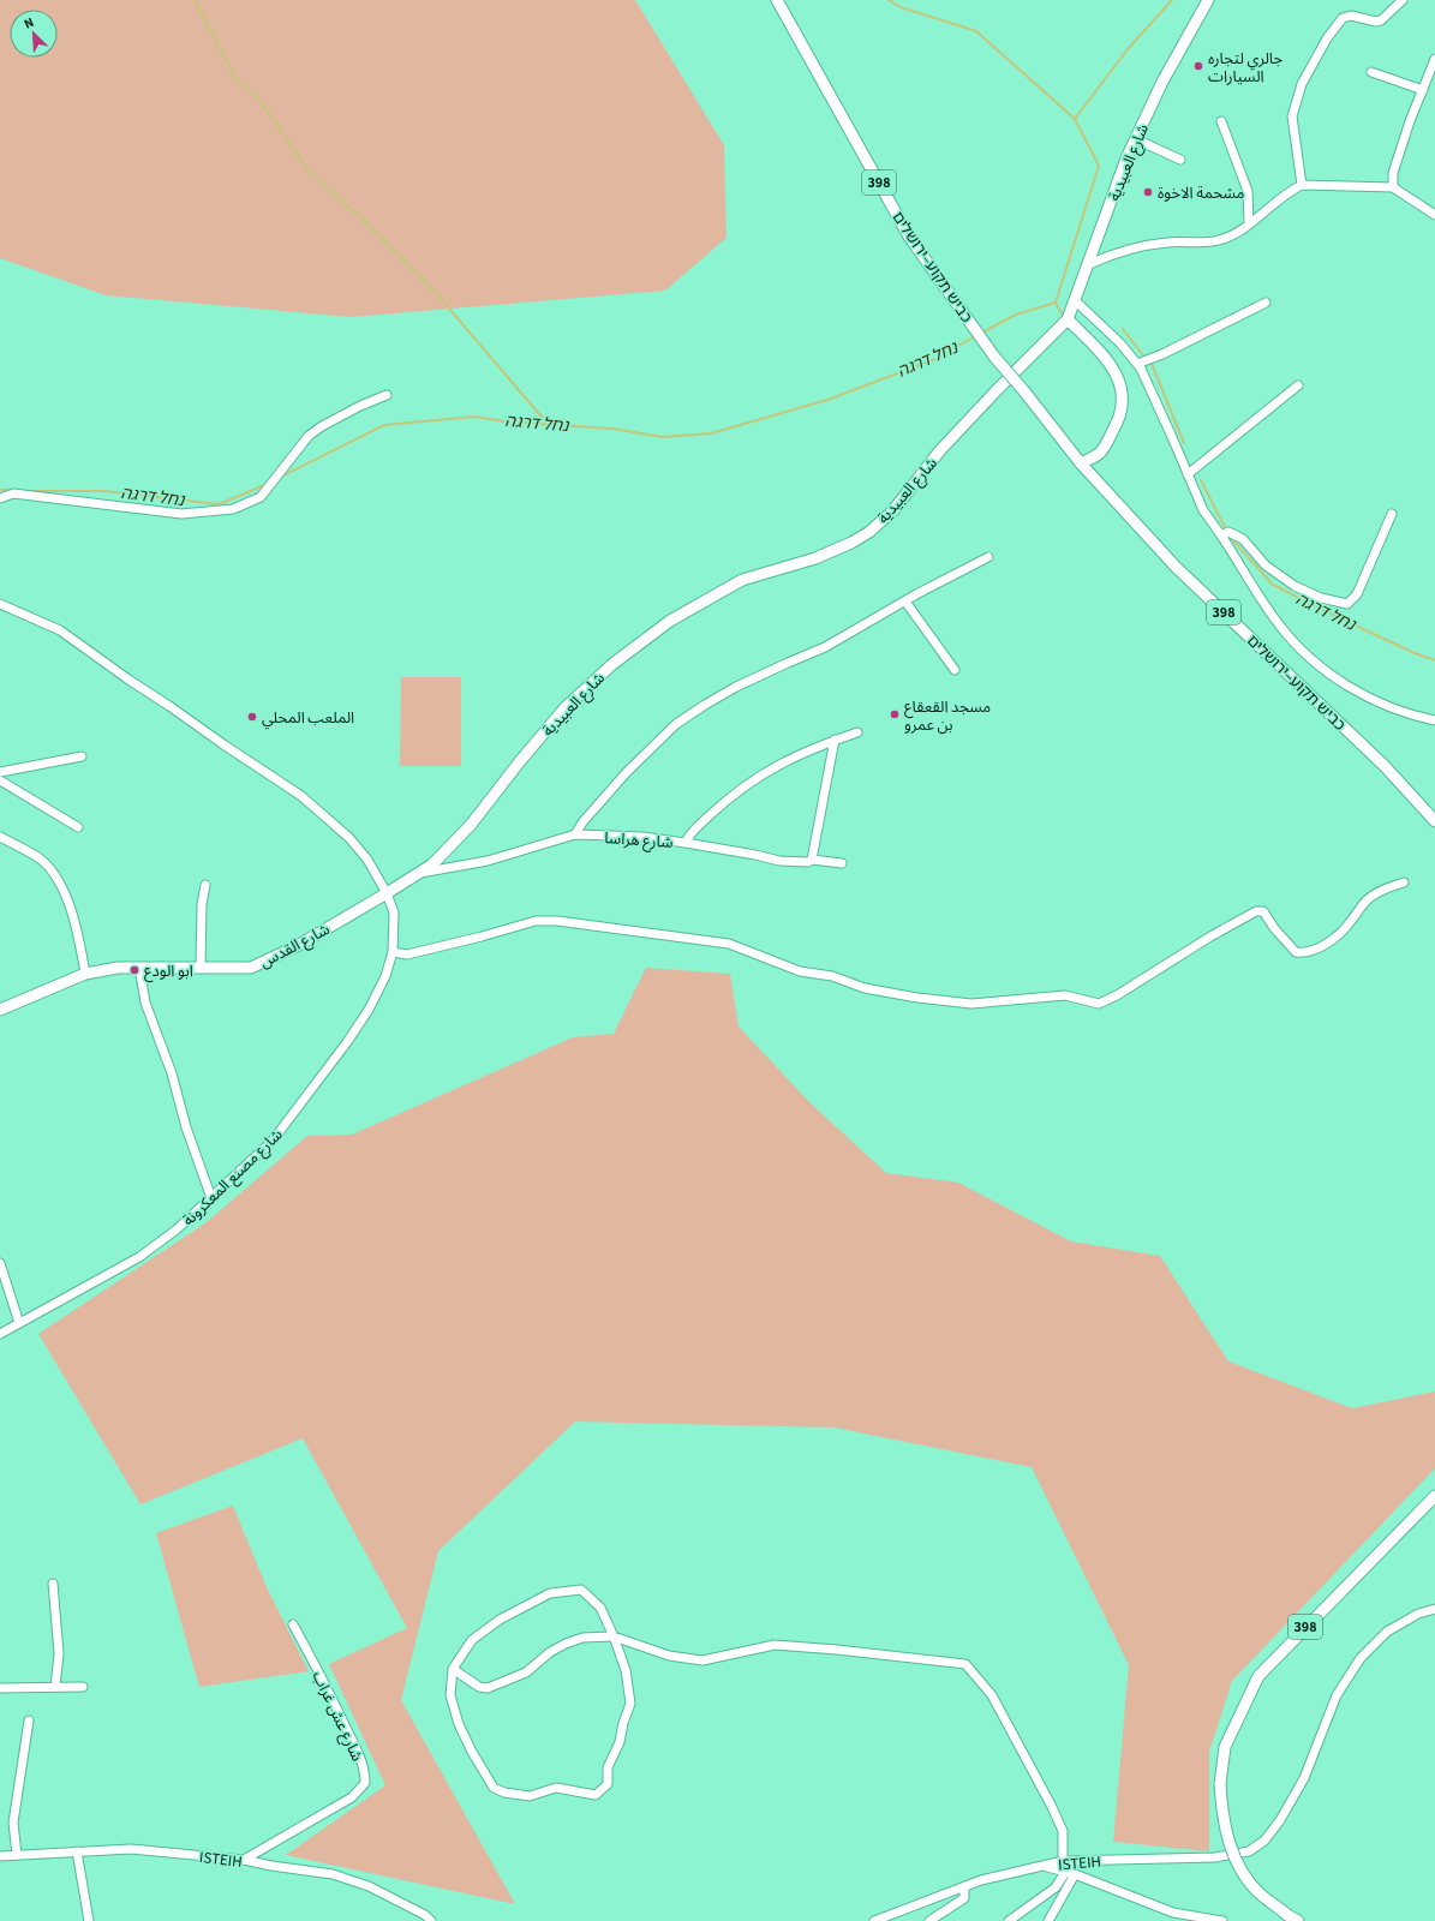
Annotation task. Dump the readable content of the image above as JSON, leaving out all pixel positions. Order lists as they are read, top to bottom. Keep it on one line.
{"streets":{"main road":["شارع العبيدية","398","כביש תקוע–ירושלים","شارع القدس"],"street":["شارع هراسا","شارع مصنع المعكرونة","شارع عش غراب","ISTEIH"]},"crossings":[["شارع العبيدية","شارع هراسا"],["شارع العبيدية","شارع القدس"],["شارع العبيدية","شارع مصنع المعكرونة"],["شارع القدس","شارع مصنع المعكرونة"],["شارع عش غراب","ISTEIH"]],"water":["נחל דרגה"],"places":["جالري لتجاره السيارات","مشحمة الاخوة","مسجد القعقاع بن عمرو","الملعب المحلي","ابو الودع"],"north":"top left"}
